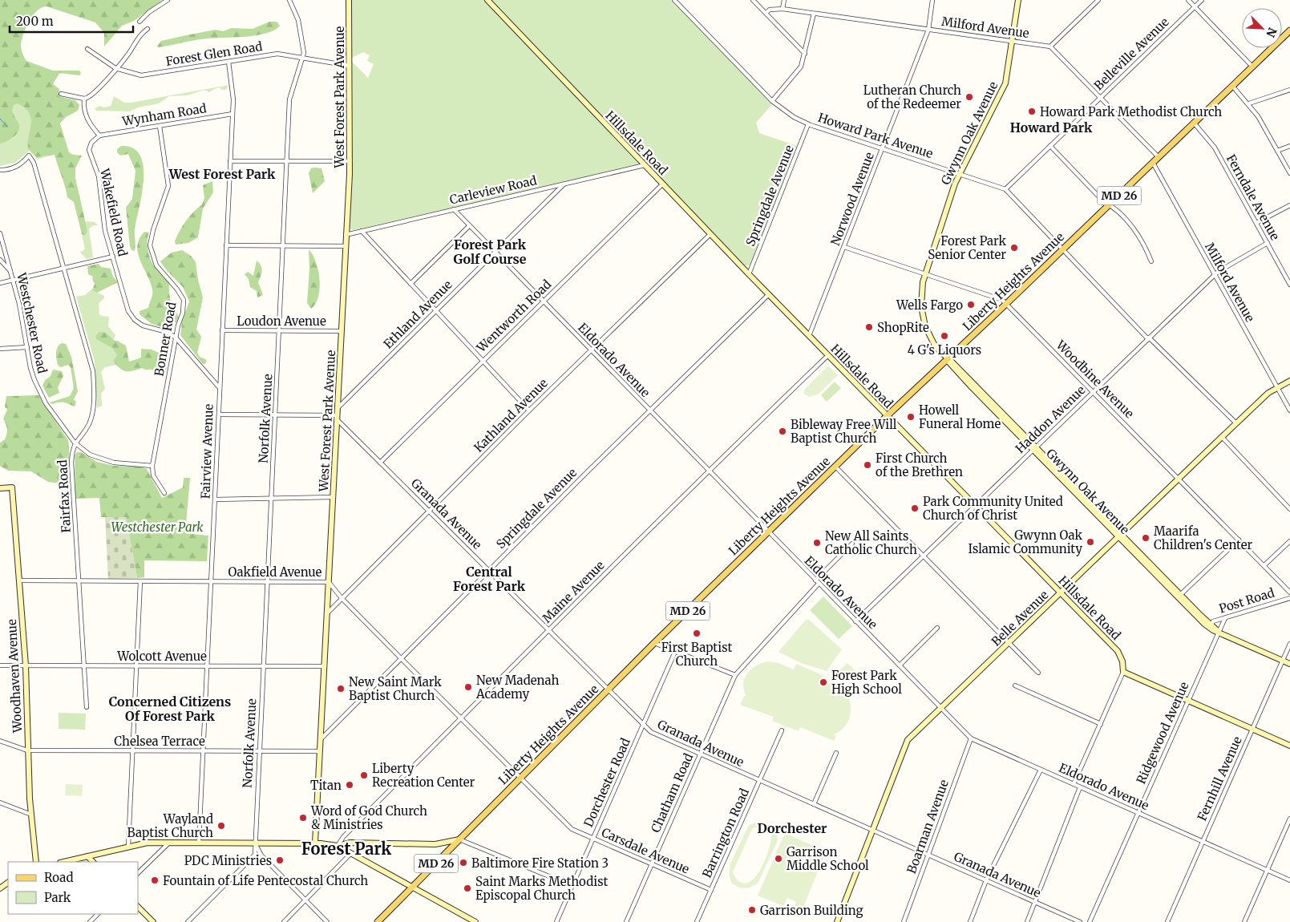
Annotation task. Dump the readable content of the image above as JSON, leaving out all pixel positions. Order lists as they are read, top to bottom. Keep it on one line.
{"streets":{"main road":["West Forest Park Avenue","Gwynn Oak Avenue","Hillsdale Road","MD 26","Liberty Heights Avenue","Belle Avenue","Woodhaven Avenue"],"street":["Milford Avenue","Forest Glen Road","Belleville Avenue","Wynham Road","Howard Park Avenue","Carleview Road","Springdale Avenue","Ferndale Avenue","Norwood Avenue","Wakefield Road","Ethland Avenue","Wentworth Road","Loudon Avenue","Westchester Road","Bonner Road","Eldorado Avenue","Woodbine Avenue","Kathland Avenue","Norfolk Avenue","Haddon Avenue","Fairview Avenue","Fairfax Road","Granada Avenue","Oakfield Avenue","Maine Avenue","Post Road","Wolcott Avenue","Ridgewood Avenue","Chelsea Terrace","Fernhill Avenue","Dorchester Road","Chatham Road","Boarman Avenue","Barrington Road","Carsdale Avenue"]},"crossings":[["Milford Avenue","Gwynn Oak Avenue"],["Milford Avenue","Norwood Avenue"],["Milford Avenue","Liberty Heights Avenue"],["Milford Avenue","Haddon Avenue"],["Milford Avenue","Belle Avenue"],["Forest Glen Road","West Forest Park Avenue"],["Forest Glen Road","Norfolk Avenue"],["Forest Glen Road","Fairview Avenue"],["Belleville Avenue","Howard Park Avenue"],["West Forest Park Avenue","Carleview Road"],["West Forest Park Avenue","Springdale Avenue"],["West Forest Park Avenue","Ethland Avenue"],["West Forest Park Avenue","Loudon Avenue"],["West Forest Park Avenue","Kathland Avenue"],["West Forest Park Avenue","Granada Avenue"],["West Forest Park Avenue","Oakfield Avenue"],["West Forest Park Avenue","Wolcott Avenue"],["West Forest Park Avenue","Chelsea Terrace"],["Wynham Road","Wakefield Road"],["Wynham Road","Bonner Road"],["Wynham Road","Fairview Avenue"],["Gwynn Oak Avenue","Howard Park Avenue"],["Gwynn Oak Avenue","Liberty Heights Avenue"],["Gwynn Oak Avenue","Woodbine Avenue"],["Gwynn Oak Avenue","Haddon Avenue"],["Gwynn Oak Avenue","Post Road"],["Gwynn Oak Avenue","Belle Avenue"],["Gwynn Oak Avenue","Ridgewood Avenue"],["Gwynn Oak Avenue","Fernhill Avenue"],["Howard Park Avenue","Springdale Avenue"],["Howard Park Avenue","Norwood Avenue"],["Howard Park Avenue","Liberty Heights Avenue"],["Howard Park Avenue","Haddon Avenue"],["Howard Park Avenue","Belle Avenue"],["Hillsdale Road","Carleview Road"],["Hillsdale Road","Springdale Avenue"],["Hillsdale Road","Norwood Avenue"],["Hillsdale Road","Liberty Heights Avenue"],["Hillsdale Road","Wentworth Road"],["Hillsdale Road","Kathland Avenue"],["Hillsdale Road","Haddon Avenue"],["Hillsdale Road","Maine Avenue"],["Hillsdale Road","Belle Avenue"],["Carleview Road","Ethland Avenue"],["Carleview Road","Eldorado Avenue"],["Springdale Avenue","Eldorado Avenue"],["Springdale Avenue","Granada Avenue"],["Springdale Avenue","Oakfield Avenue"],["Ferndale Avenue","Liberty Heights Avenue"],["Ferndale Avenue","Haddon Avenue"],["Norwood Avenue","Woodbine Avenue"],["Wakefield Road","Bonner Road"],["Wakefield Road","Fairview Avenue"],["Liberty Heights Avenue","Eldorado Avenue"],["Liberty Heights Avenue","Woodbine Avenue"],["Liberty Heights Avenue","Granada Avenue"],["Liberty Heights Avenue","Oakfield Avenue"],["Liberty Heights Avenue","Carsdale Avenue"],["Ethland Avenue","Eldorado Avenue"],["Wentworth Road","Eldorado Avenue"],["Wentworth Road","Granada Avenue"],["Loudon Avenue","Norfolk Avenue"],["Loudon Avenue","Fairview Avenue"],["Westchester Road","Bonner Road"],["Westchester Road","Fairfax Road"],["Eldorado Avenue","Kathland Avenue"],["Eldorado Avenue","Haddon Avenue"],["Eldorado Avenue","Maine Avenue"],["Eldorado Avenue","Belle Avenue"],["Eldorado Avenue","Ridgewood Avenue"],["Eldorado Avenue","Fernhill Avenue"],["Eldorado Avenue","Chatham Road"],["Eldorado Avenue","Boarman Avenue"],["Woodbine Avenue","Haddon Avenue"],["Woodbine Avenue","Belle Avenue"],["Kathland Avenue","Granada Avenue"],["Kathland Avenue","Oakfield Avenue"],["Norfolk Avenue","Oakfield Avenue"],["Norfolk Avenue","Wolcott Avenue"],["Norfolk Avenue","Chelsea Terrace"],["Fairview Avenue","Oakfield Avenue"],["Fairview Avenue","Wolcott Avenue"],["Fairview Avenue","Chelsea Terrace"],["Fairfax Road","Oakfield Avenue"],["Fairfax Road","Wolcott Avenue"],["Granada Avenue","Maine Avenue"],["Granada Avenue","Belle Avenue"],["Granada Avenue","Dorchester Road"],["Granada Avenue","Chatham Road"],["Granada Avenue","Boarman Avenue"],["Granada Avenue","Barrington Road"],["Oakfield Avenue","Maine Avenue"],["Oakfield Avenue","Woodhaven Avenue"],["Oakfield Avenue","Carsdale Avenue"],["Post Road","Ridgewood Avenue"],["Wolcott Avenue","Woodhaven Avenue"],["Woodhaven Avenue","Chelsea Terrace"],["Dorchester Road","Carsdale Avenue"],["Chatham Road","Carsdale Avenue"],["Barrington Road","Carsdale Avenue"]],"districts":["Howard Park","West Forest Park","Forest Park Golf Course","Central Forest Park","Concerned Citizens Of Forest Park","Dorchester","Forest Park"],"parks":["Westchester Park"],"places":["Lutheran Church of the Redeemer","Howard Park Methodist Church","Forest Park Senior Center","Wells Fargo","ShopRite","4 G's Liquors","Howell Funeral Home","Bibleway Free Will Baptist Church","First Church of the Brethren","Park Community United Church of Christ","Maarifa Children's Center","Gwynn Oak Islamic Community","New All Saints Catholic Church","First Baptist Church","Forest Park High School","New Madenah Academy","New Saint Mark Baptist Church","Liberty Recreation Center","Titan","Word of God Church & Ministries","Wayland Baptist Church","Garrison Middle School","PDC Ministries","Baltimore Fire Station 3","Fountain of Life Pentecostal Church","Saint Marks Methodist Episcopal Church","Garrison Building"],"legend":["Road","Park"],"scale_bar":"200 m","north":"bottom right"}
